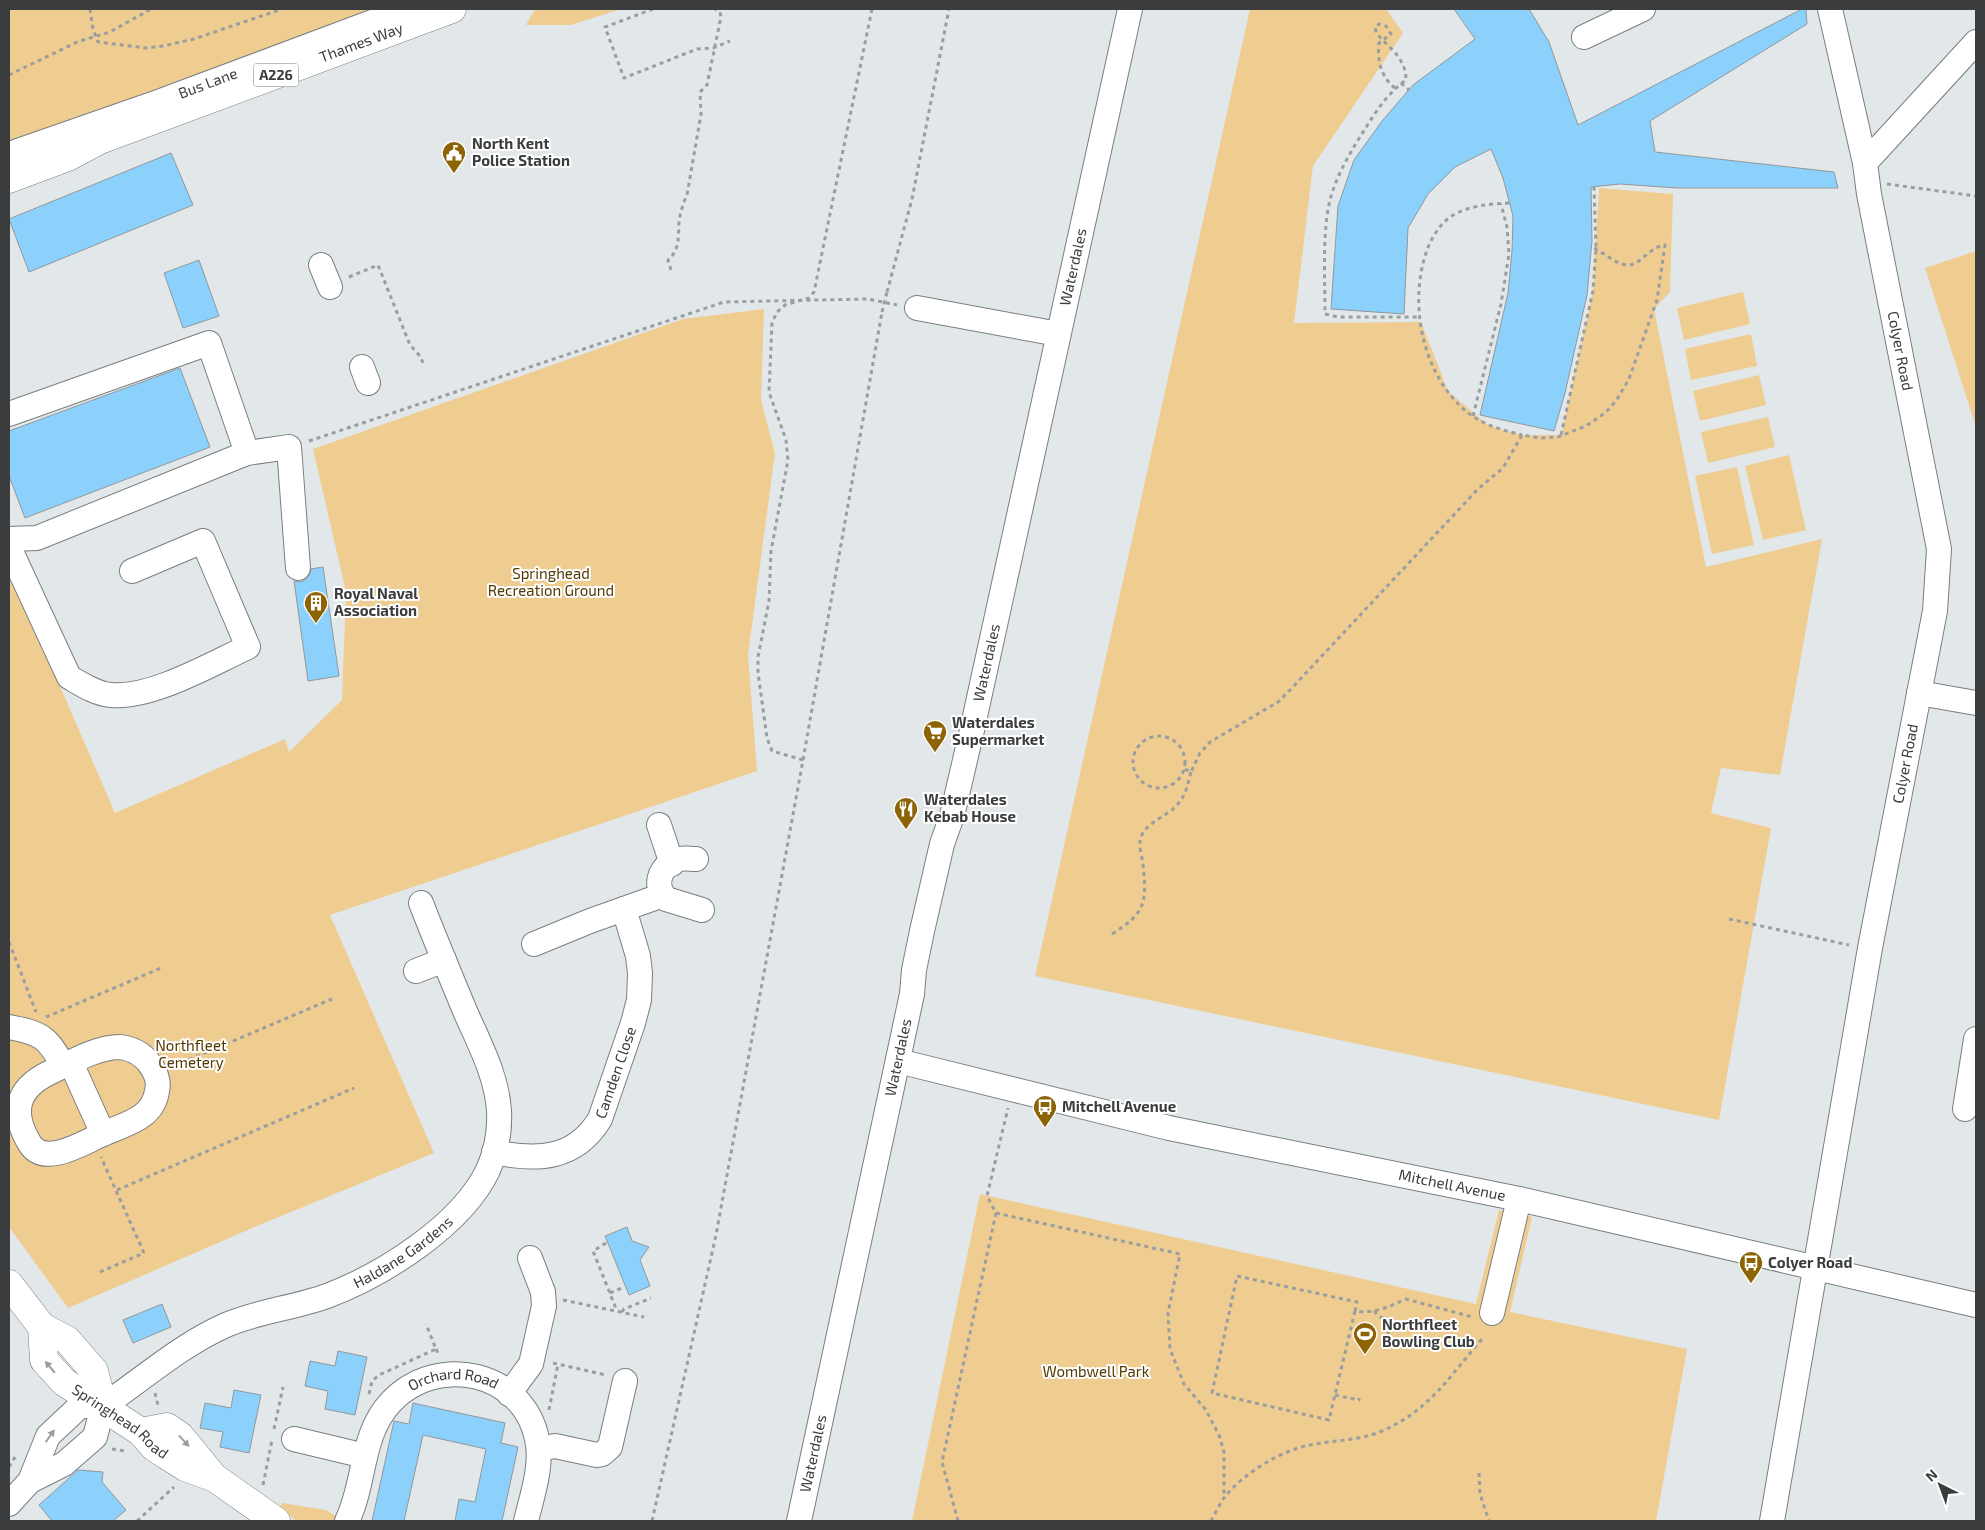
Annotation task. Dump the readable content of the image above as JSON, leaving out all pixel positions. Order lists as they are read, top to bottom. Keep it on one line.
{"streets":{"main road":["Thames Way","A226","Springhead Road"],"street":["Bus Lane","Waterdales","Colyer Road","Camden Close","Mitchell Avenue","Haldane Gardens","Orchard Road"]},"crossings":[["Waterdales","Mitchell Avenue"],["Colyer Road","Mitchell Avenue"],["Camden Close","Haldane Gardens"],["Haldane Gardens","Springhead Road"]],"parks":["Springhead Recreation Ground","Northfleet Cemetery","Wombwell Park"],"places":{"public building":["North Kent Police Station"],"building":["Royal Naval Association"],"supermarket":["Waterdales Supermarket"],"restaurant":["Waterdales Kebab House"],"bus stop":["Mitchell Avenue","Colyer Road"],"sports":["Northfleet Bowling Club"]},"north":"top left"}
